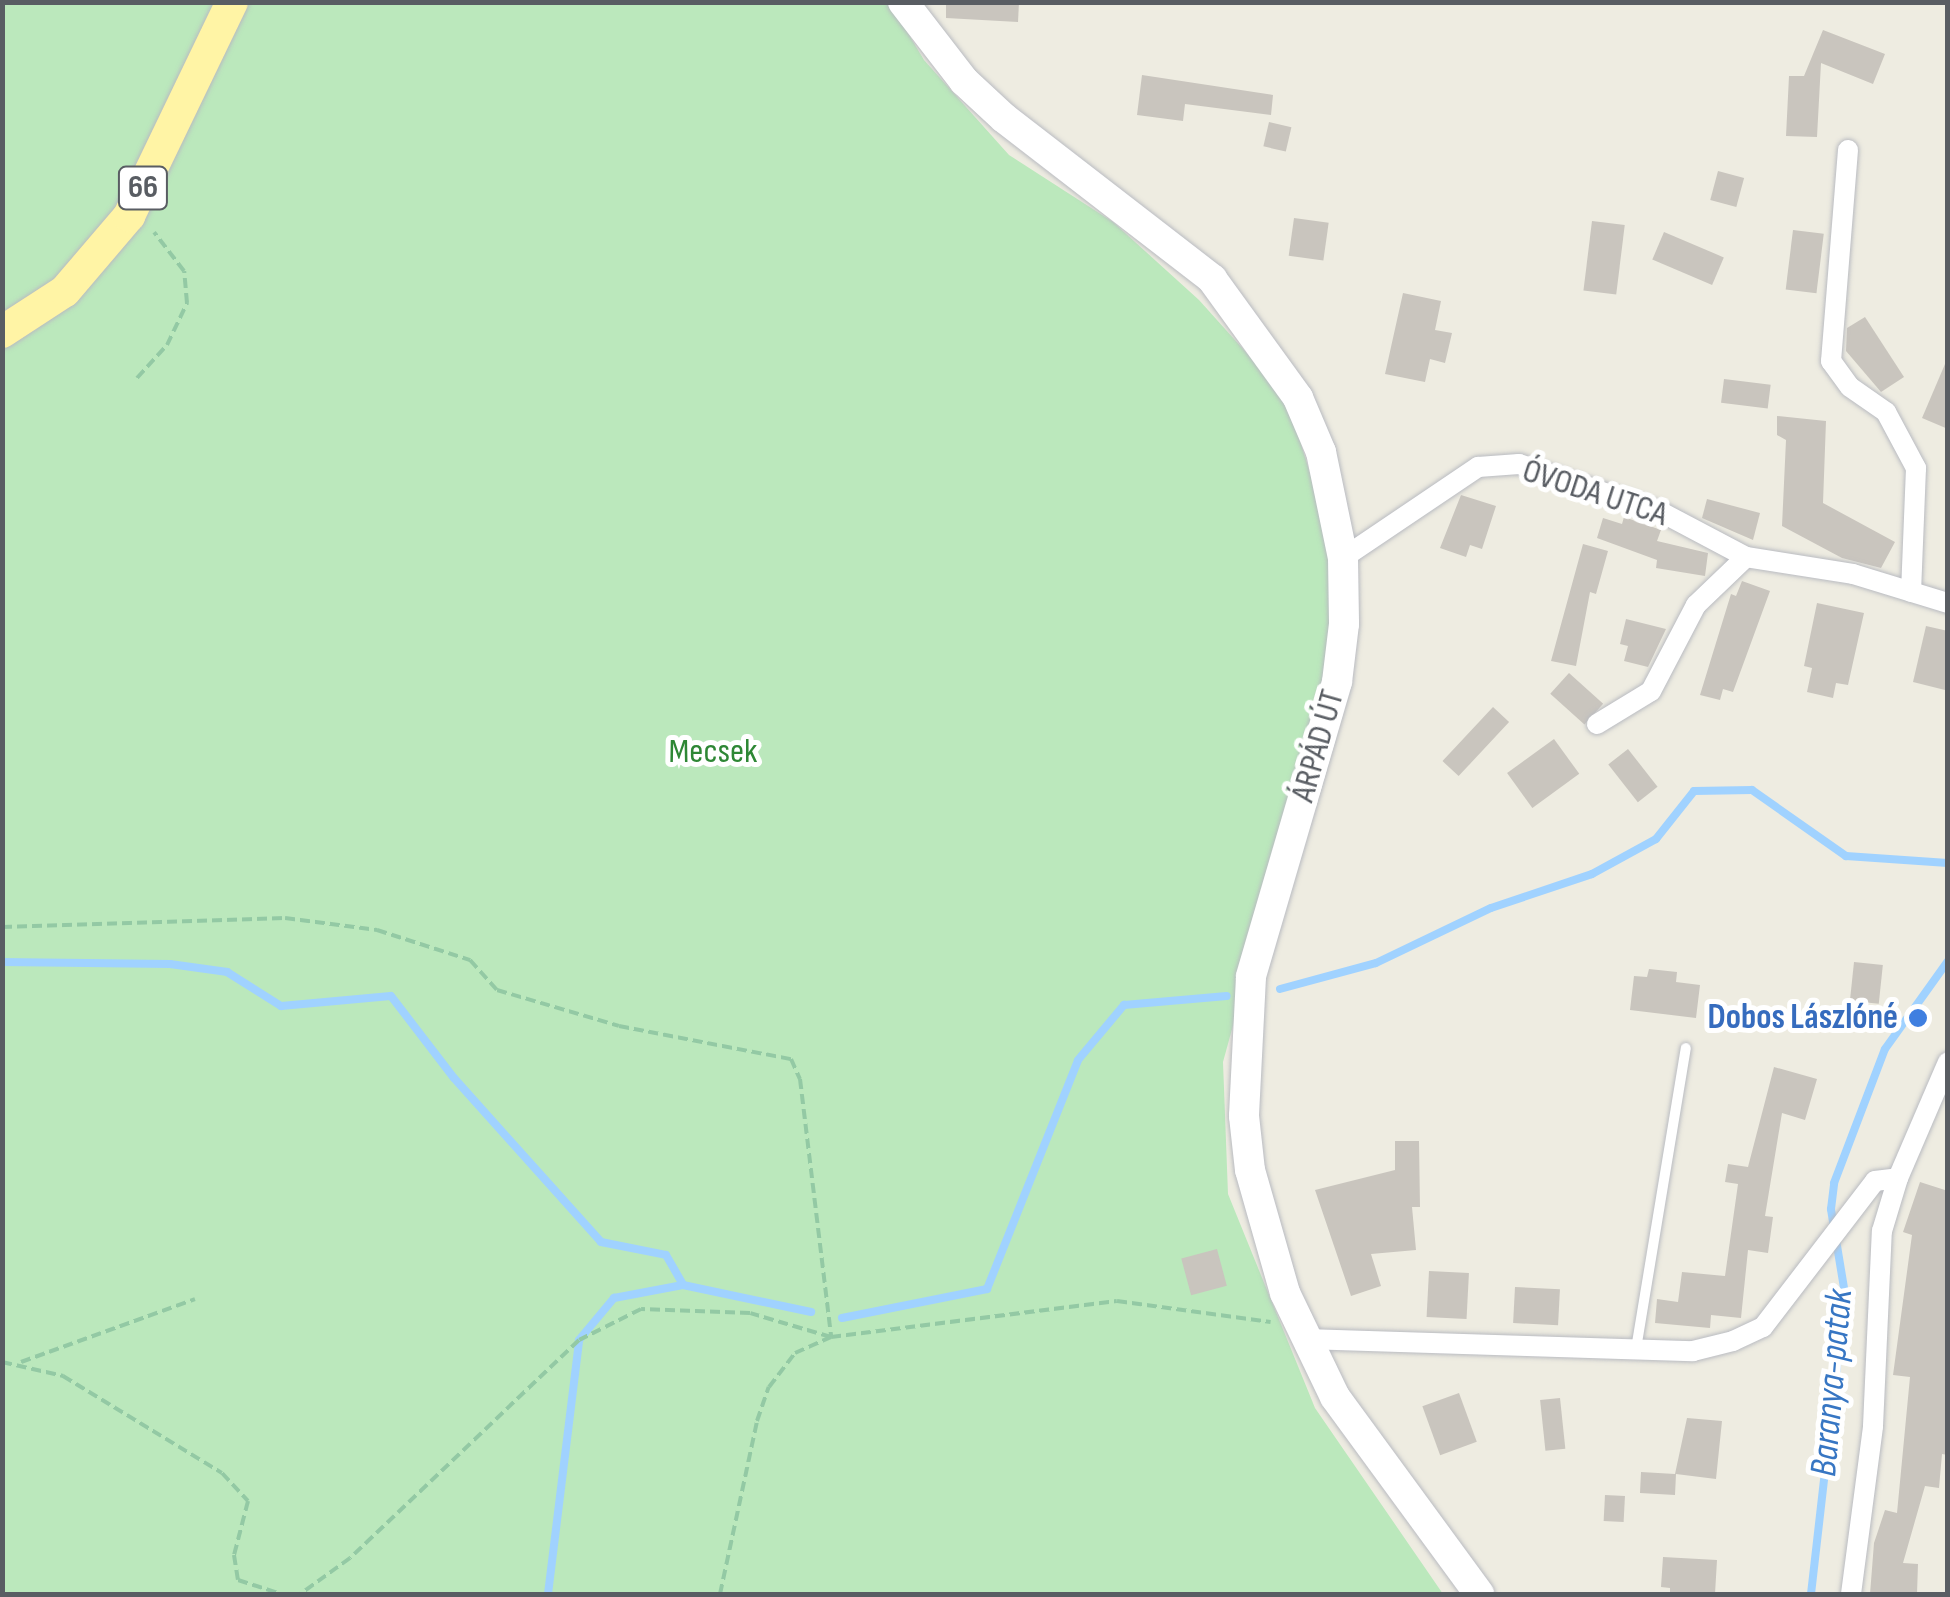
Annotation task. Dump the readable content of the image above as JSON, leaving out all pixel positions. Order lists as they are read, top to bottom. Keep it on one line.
{"streets":{"main road":["66","ÁRPÁD ÚT"],"street":["ÓVODA UTCA"]},"crossings":[["ÓVODA UTCA","ÁRPÁD ÚT"]],"water":["Baranya-patak"],"parks":["Mecsek"],"places":["Dobos Lászlóné"]}
